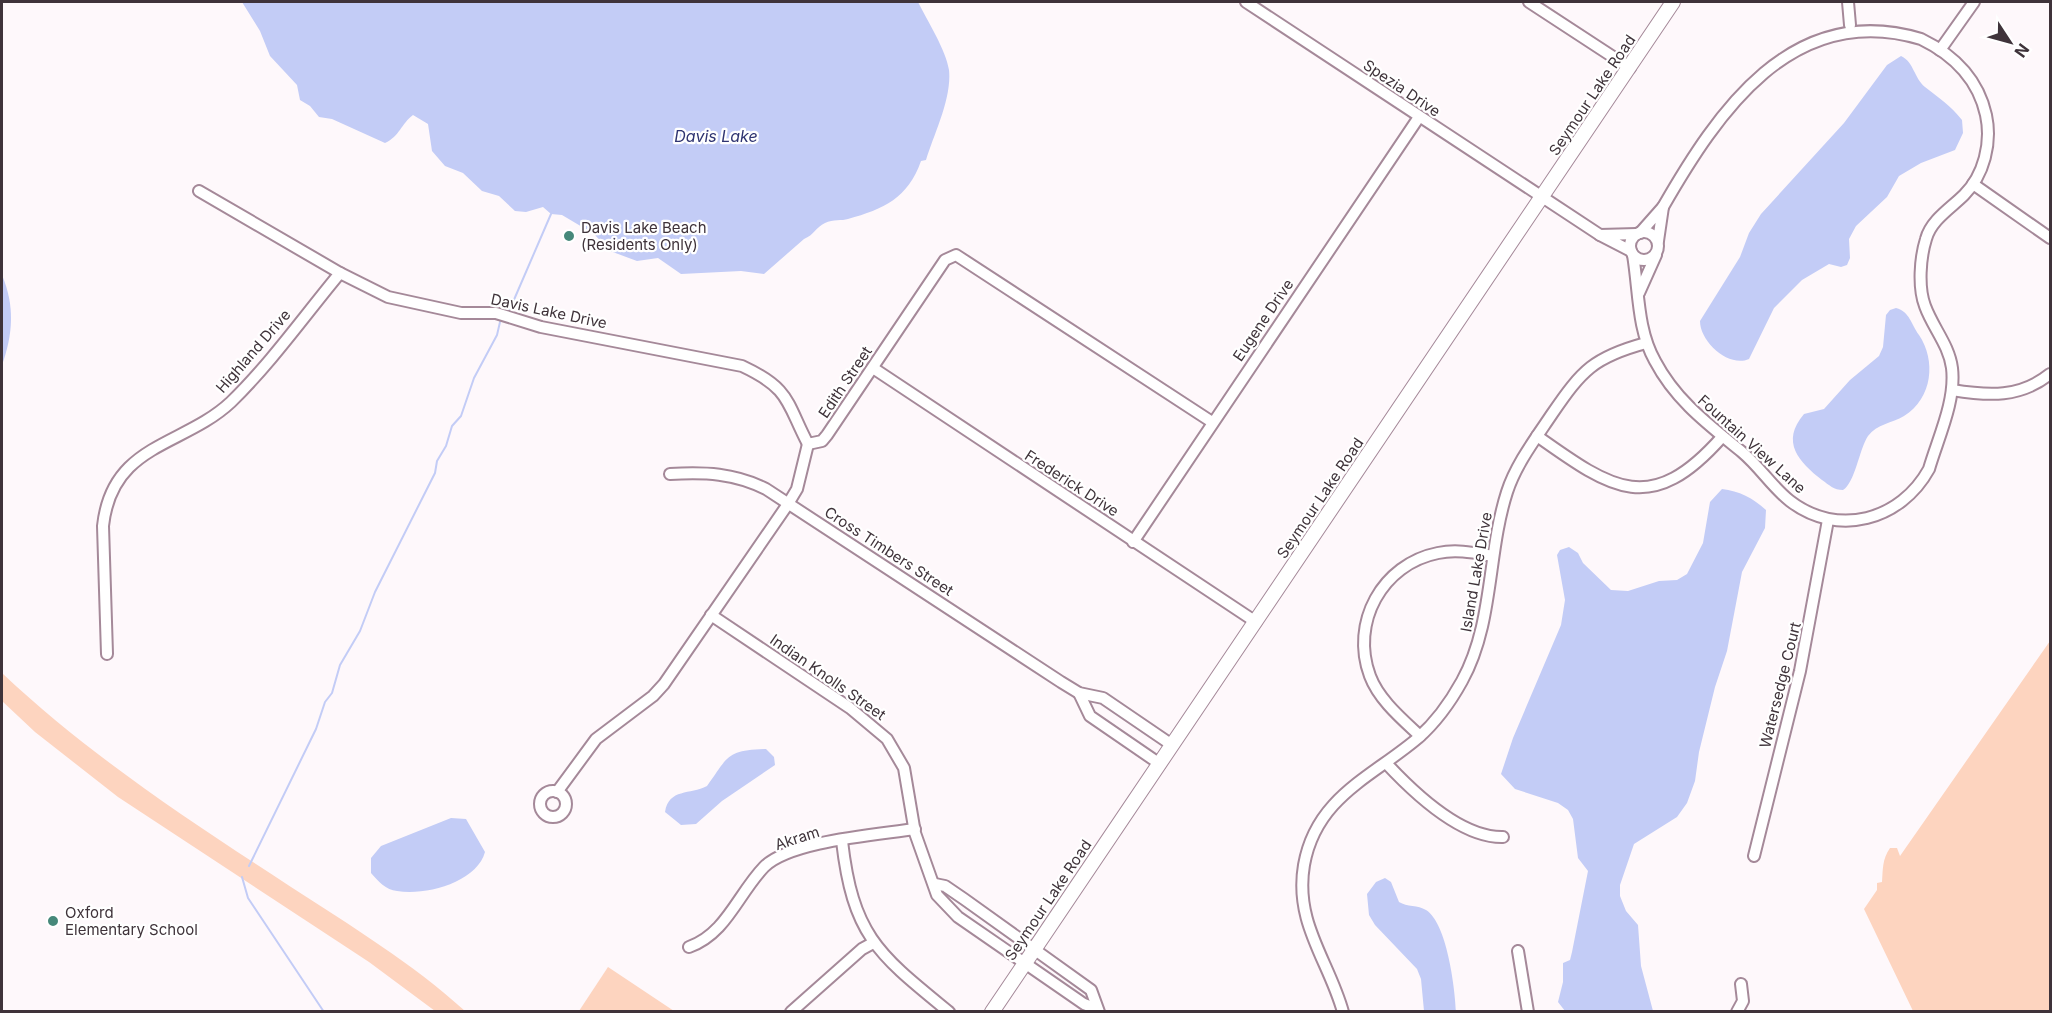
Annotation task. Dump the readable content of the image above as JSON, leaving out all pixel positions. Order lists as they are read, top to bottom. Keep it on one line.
{"streets":{"street":["Spezia Drive","Seymour Lake Road","Davis Lake Drive","Eugene Drive","Highland Drive","Edith Street","Fountain View Lane","Frederick Drive","Cross Timbers Street","Island Lake Drive","Indian Knolls Street","Watersedge Court","Akram"]},"crossings":[["Spezia Drive","Seymour Lake Road"],["Spezia Drive","Eugene Drive"],["Seymour Lake Road","Frederick Drive"],["Seymour Lake Road","Cross Timbers Street"],["Seymour Lake Road","Indian Knolls Street"],["Davis Lake Drive","Highland Drive"],["Davis Lake Drive","Edith Street"],["Eugene Drive","Edith Street"],["Eugene Drive","Frederick Drive"],["Edith Street","Frederick Drive"],["Fountain View Lane","Island Lake Drive"],["Fountain View Lane","Watersedge Court"],["Indian Knolls Street","Akram"]],"water":["Davis Lake"],"places":["Davis Lake Beach (Residents Only)","Oxford Elementary School"],"north":"bottom right"}
